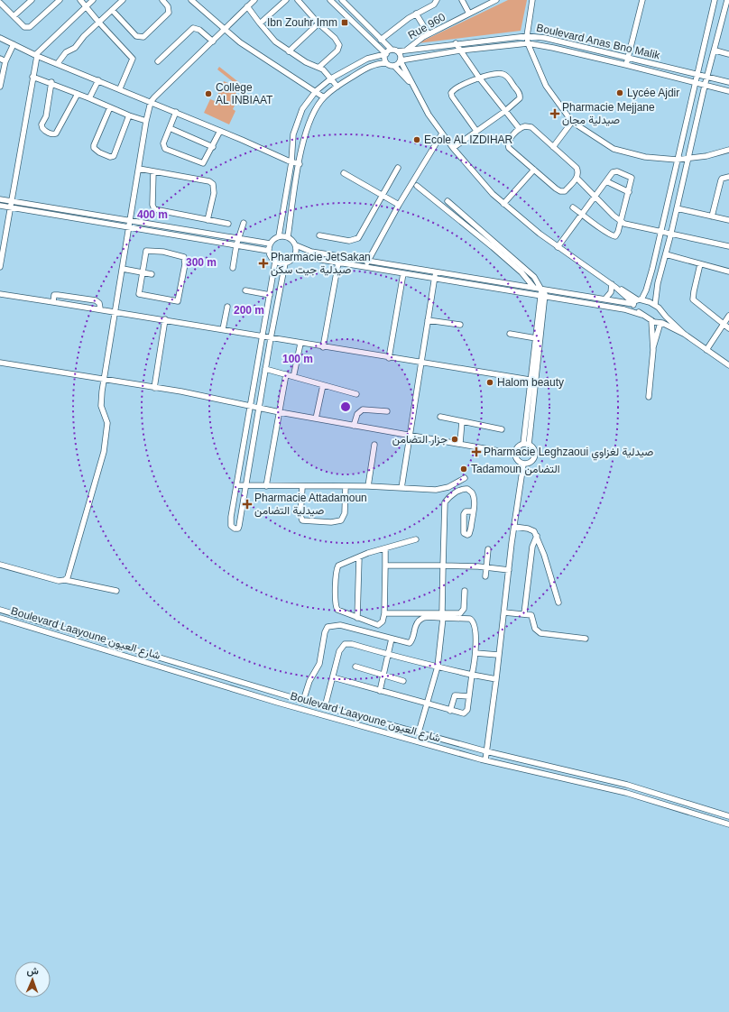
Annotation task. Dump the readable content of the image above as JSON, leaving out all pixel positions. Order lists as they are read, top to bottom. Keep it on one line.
{"streets":{"street":["Rue 960","Boulevard Anas Bno Malik","Boulevard Laayoune شارع العيون"]},"crossings":[["Rue 960","Boulevard Anas Bno Malik"]],"places":{"transit":["Ibn Zouhr Imm"],"other":["Lycée Ajdir","Collège AL INBIAAT","Ecole AL IZDIHAR","Halom beauty","جزار التضامن","Tadamoun التضامن"],"health":["Pharmacie Mejjane صيدلية مجان","Pharmacie JetSakan صيدلية جيت سكن","Pharmacie Leghzaoui صيدلية لغزاوي","Pharmacie Attadamoun صيدلية التضامن"]},"north":"top","rings":["400 m","300 m","200 m","100 m"]}
